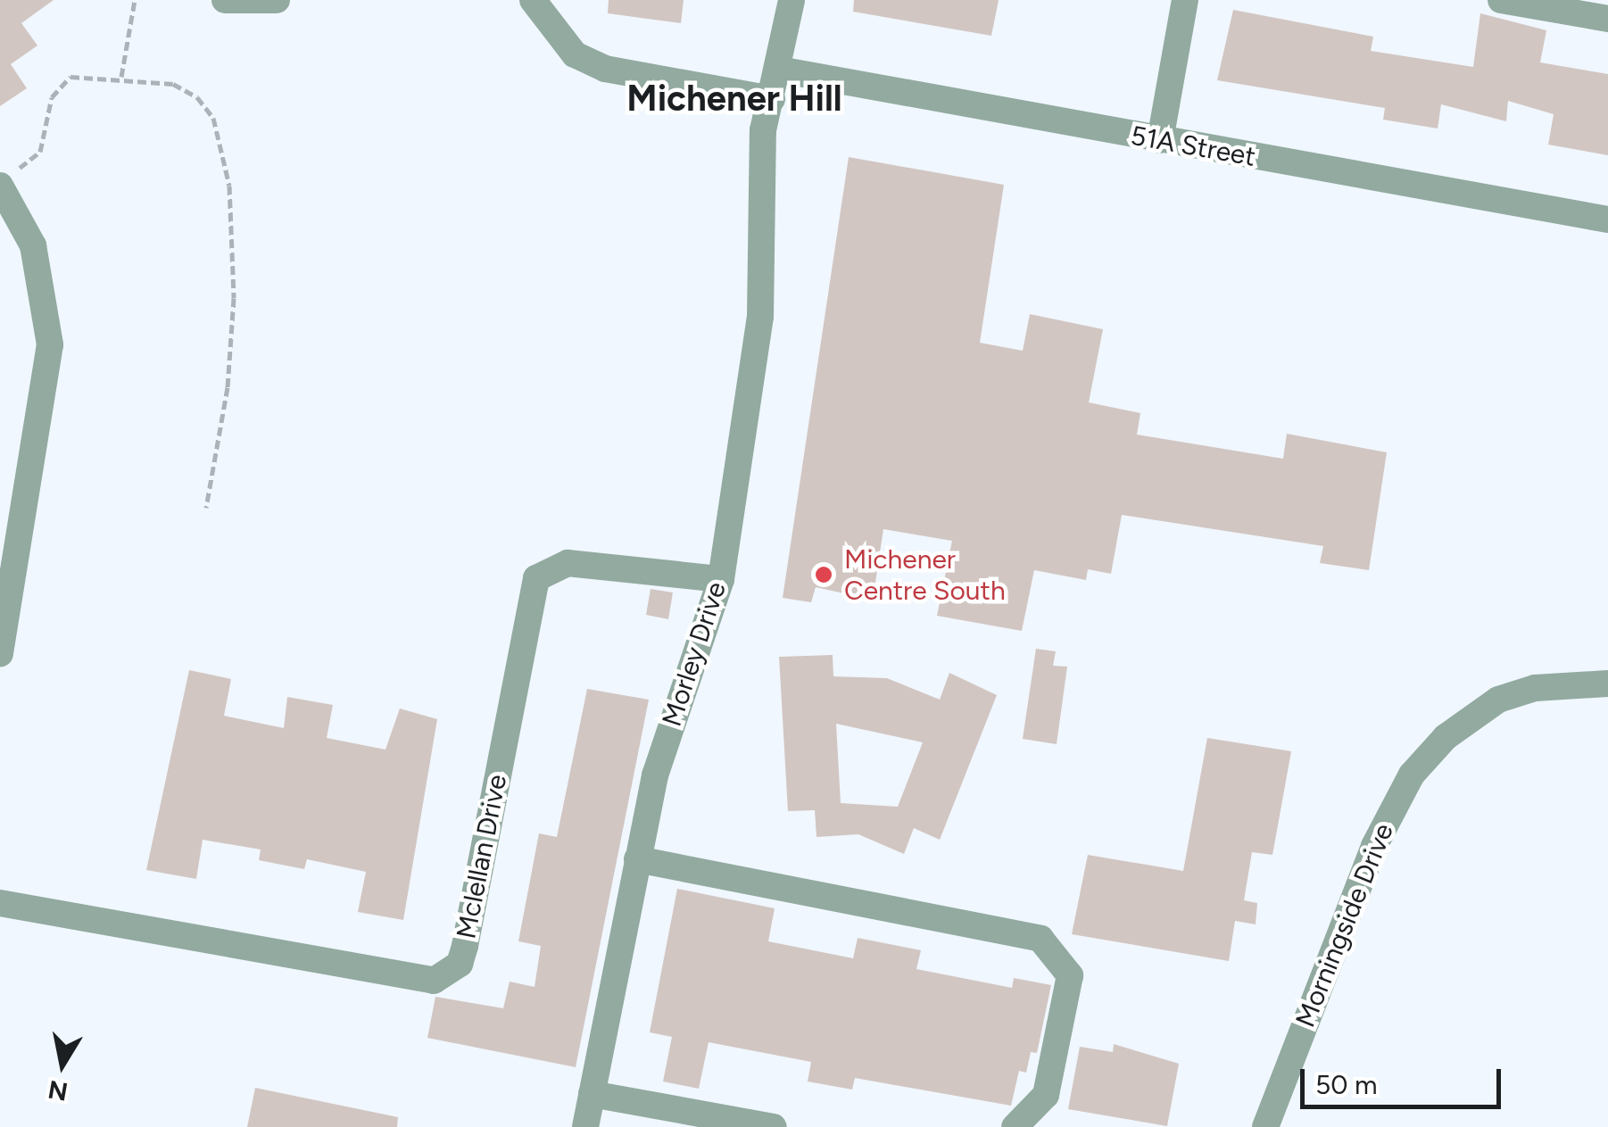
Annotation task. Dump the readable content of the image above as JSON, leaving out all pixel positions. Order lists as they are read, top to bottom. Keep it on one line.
{"streets":{"street":["51A Street","Morley Drive","Mclellan Drive","Morningside Drive"]},"crossings":[["51A Street","Morley Drive"],["Morley Drive","Mclellan Drive"]],"districts":["Michener Hill"],"places":["Michener Centre South"],"scale_bar":"50 m","north":"bottom"}
